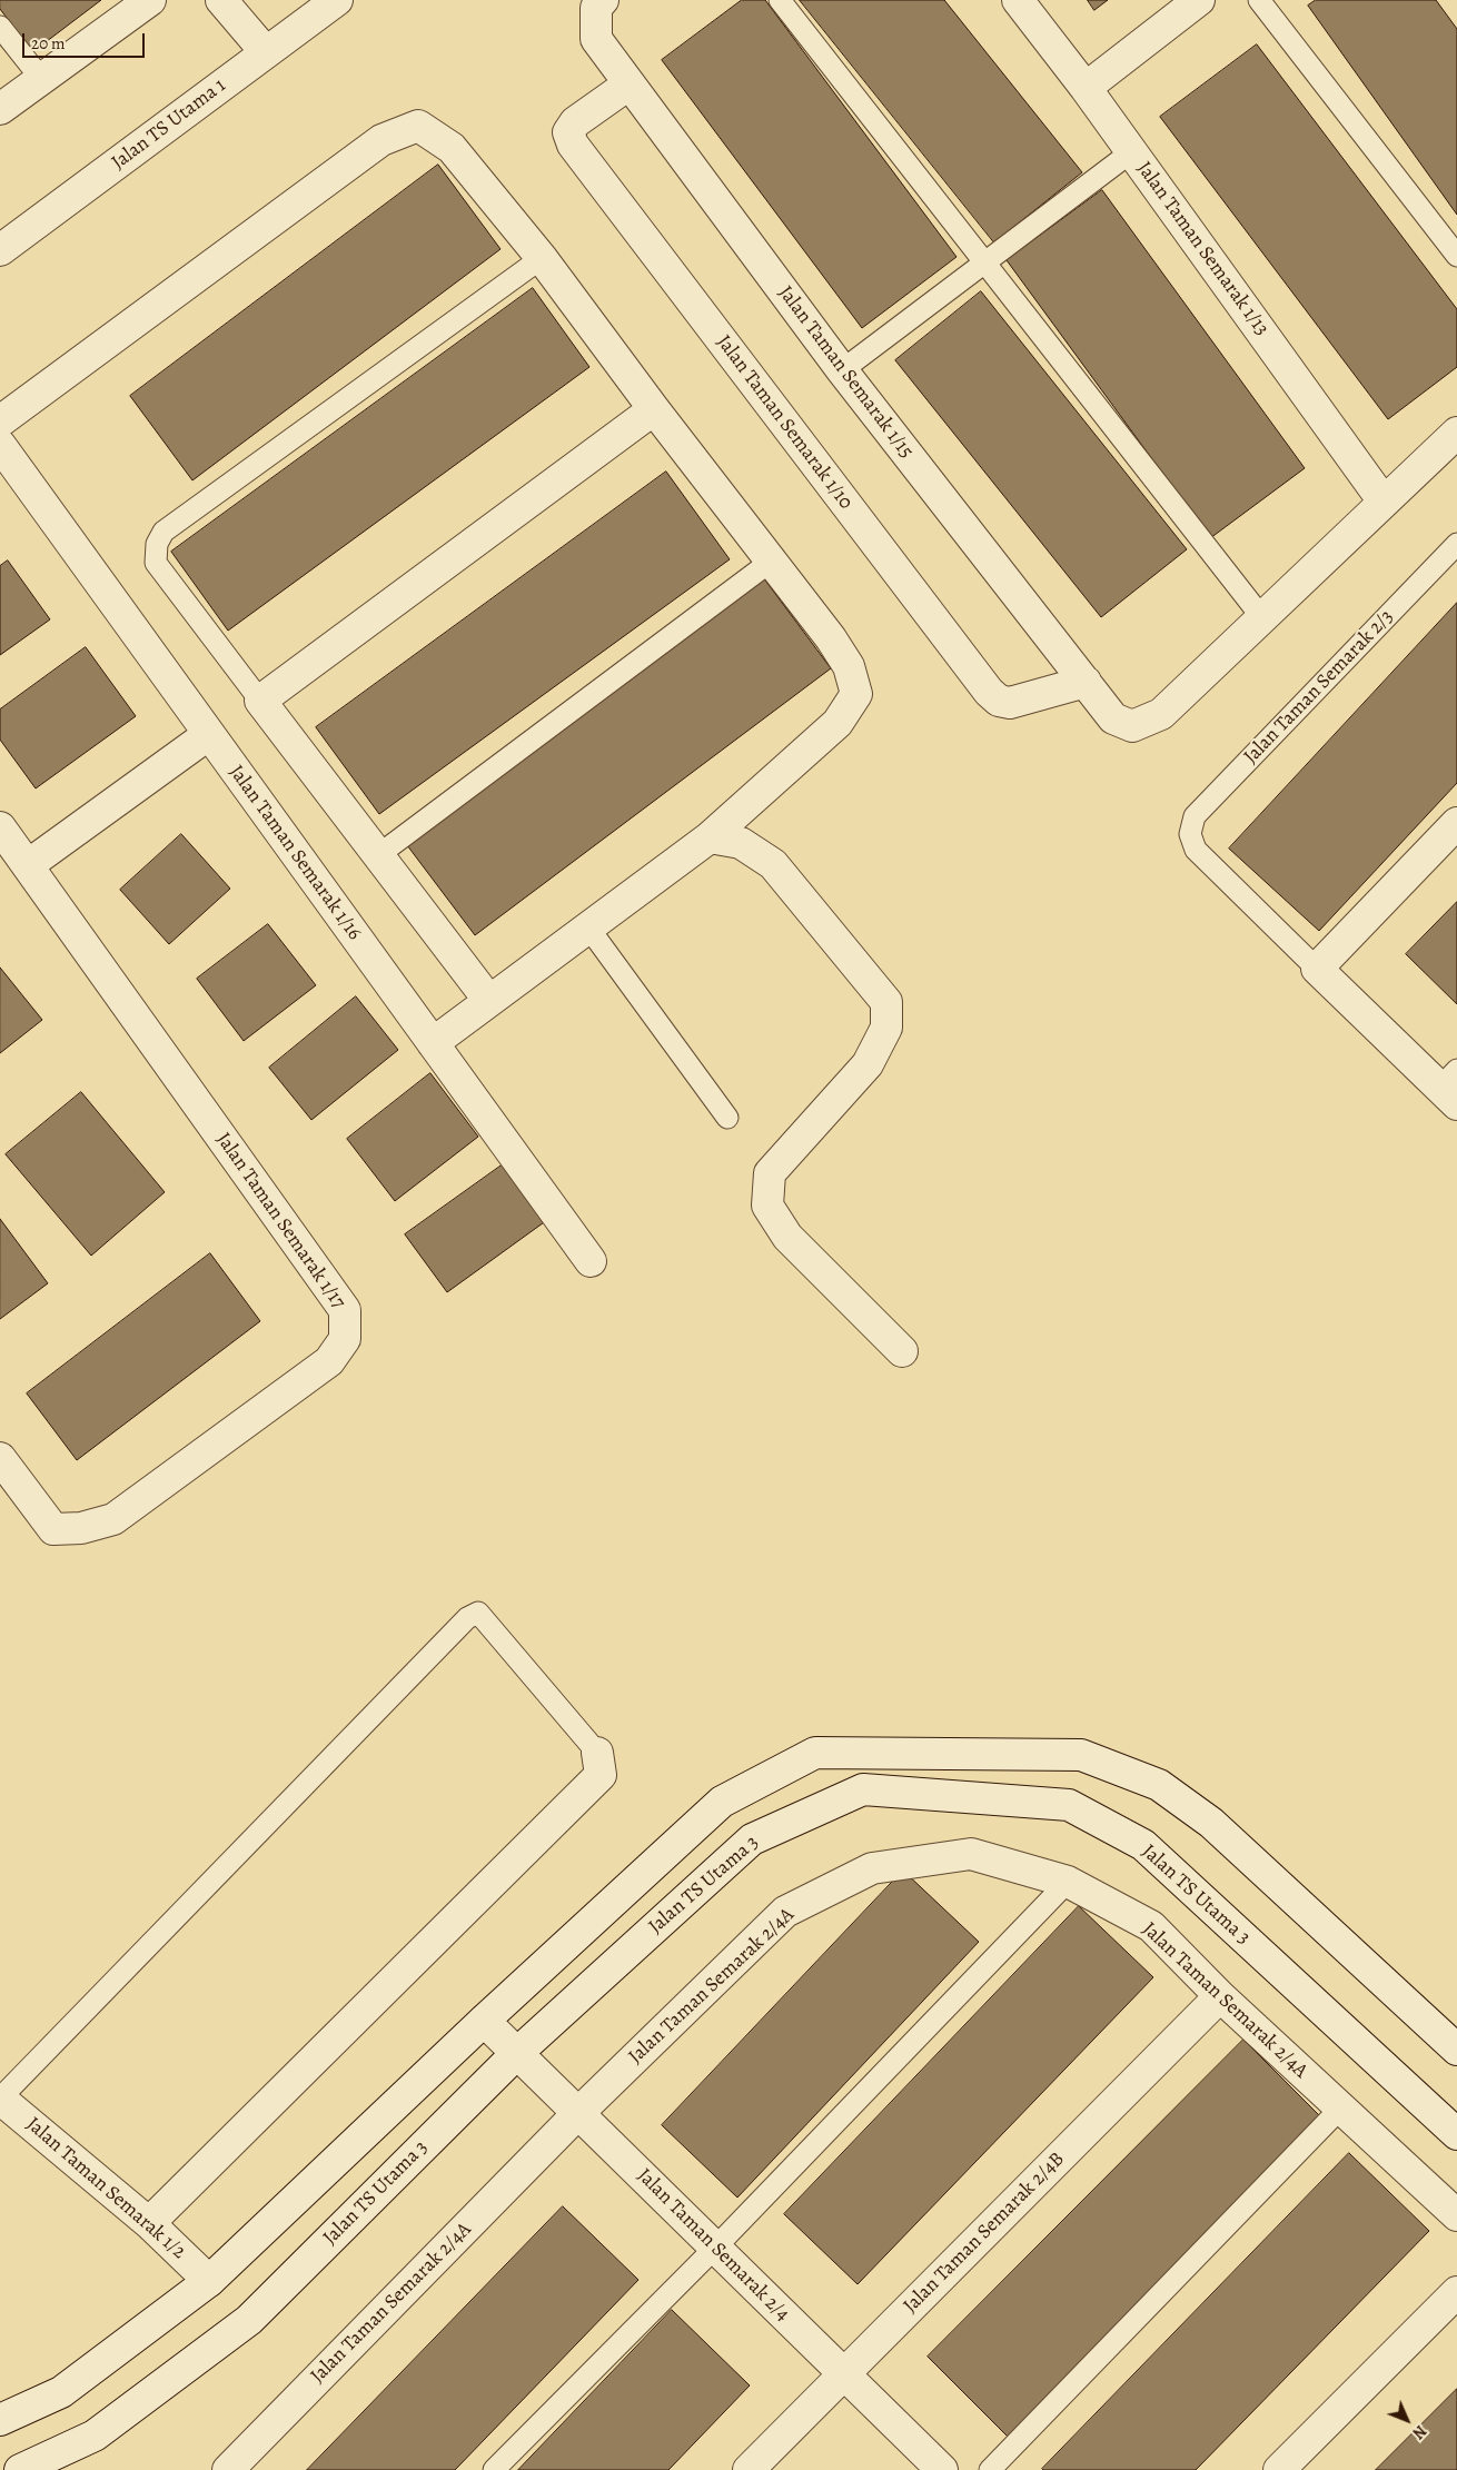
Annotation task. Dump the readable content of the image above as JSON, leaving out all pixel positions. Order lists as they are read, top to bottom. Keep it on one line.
{"streets":{"street":["Jalan TS Utama 1","Jalan Taman Semarak 1/13","Jalan Taman Semarak 1/15","Jalan Taman Semarak 1/10","Jalan Taman Semarak 1/16","Jalan Taman Semarak 1/17","Jalan TS Utama 3","Jalan Taman Semarak 2/4A","Jalan Taman Semarak 1/2","Jalan Taman Semarak 2/4B","Jalan Taman Semarak 2/4"],"lane":["Jalan Taman Semarak 2/3"]},"crossings":[["Jalan Taman Semarak 1/15","Jalan Taman Semarak 1/10"],["Jalan TS Utama 3","Jalan Taman Semarak 2/4"],["Jalan Taman Semarak 2/4A","Jalan Taman Semarak 2/4B"],["Jalan Taman Semarak 2/4A","Jalan Taman Semarak 2/4"],["Jalan Taman Semarak 2/4B","Jalan Taman Semarak 2/4"]],"scale_bar":"20 m","north":"bottom right"}
